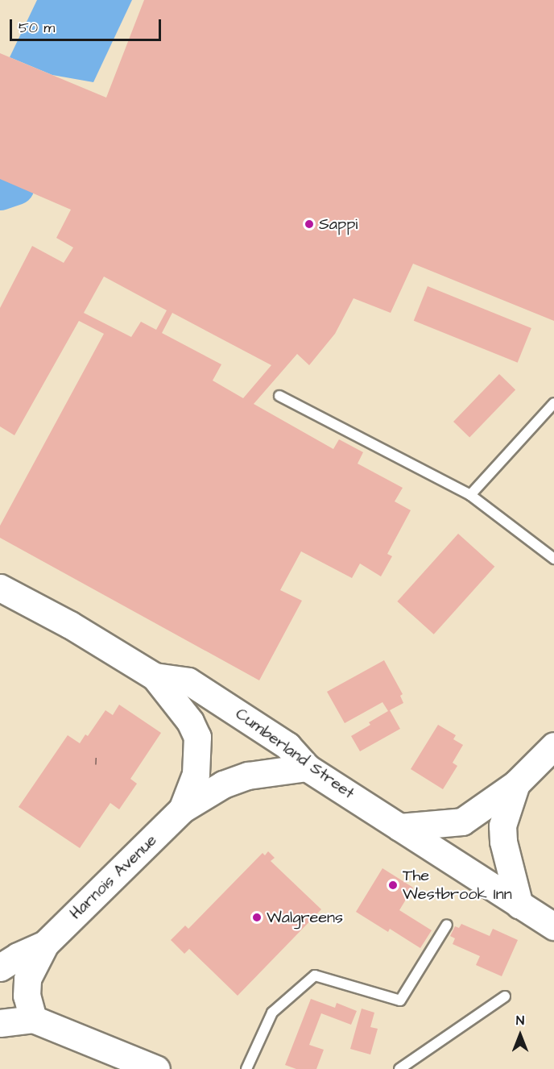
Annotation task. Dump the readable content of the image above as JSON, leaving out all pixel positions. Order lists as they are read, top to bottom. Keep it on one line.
{"streets":{"main road":["Cumberland Street","Harnois Avenue"]},"crossings":[["Cumberland Street","Harnois Avenue"]],"places":["Sappi","The Westbrook Inn","Walgreens"],"house_numbers":["1"],"scale_bar":"50 m","north":"top"}
